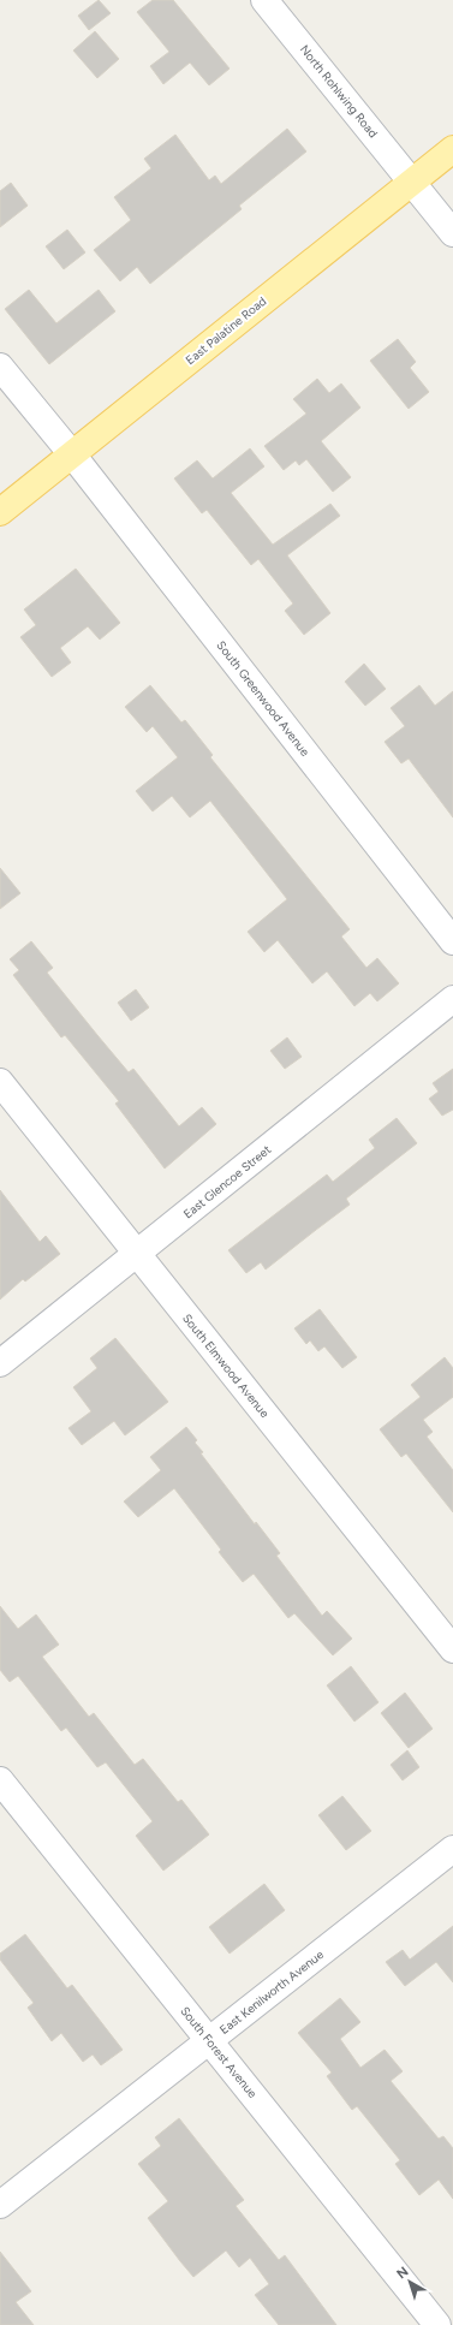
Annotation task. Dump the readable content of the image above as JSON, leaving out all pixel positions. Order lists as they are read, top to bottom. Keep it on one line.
{"streets":{"main road":["East Palatine Road"],"street":["North Rohlwing Road","South Greenwood Avenue","East Glencoe Street","South Elmwood Avenue","East Kenilworth Avenue","South Forest Avenue"]},"crossings":[["North Rohlwing Road","East Palatine Road"],["East Palatine Road","South Greenwood Avenue"],["East Glencoe Street","South Elmwood Avenue"],["East Kenilworth Avenue","South Forest Avenue"]],"north":"top left"}
